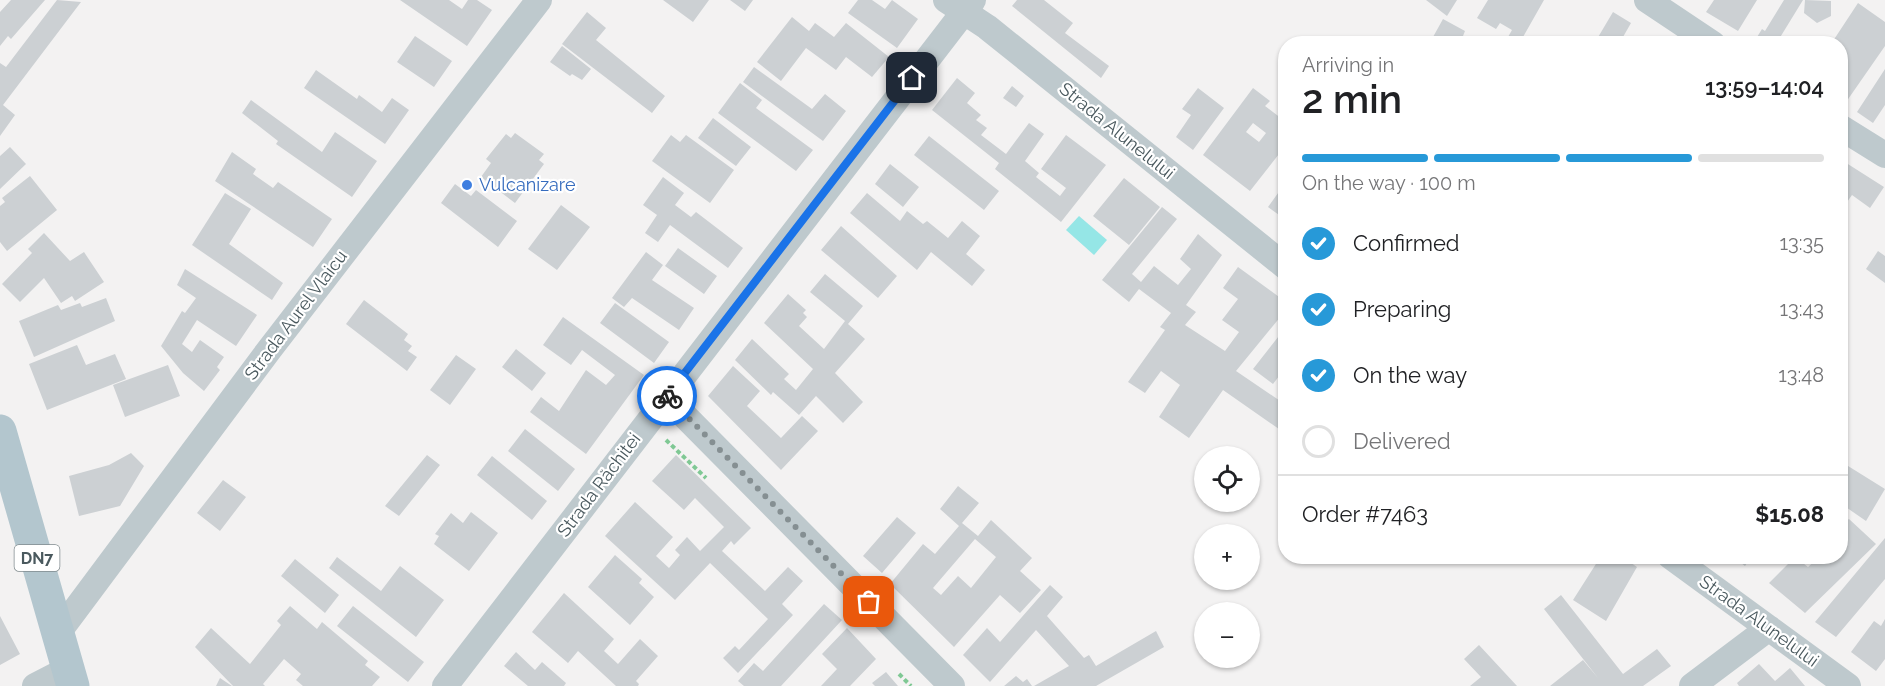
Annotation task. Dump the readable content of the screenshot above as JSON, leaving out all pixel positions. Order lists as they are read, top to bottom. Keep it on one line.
{"streets":{"main road":["DN7"],"street":["Strada Alunelului","Strada Aurel Vlaicu","Strada Răchitei"]},"crossings":[["Strada Alunelului","Strada Răchitei"],["Strada Aurel Vlaicu","DN7"]],"places":["Vulcanizare"],"page":{"heading":["2 min","Arriving in","13:59–14:04"],"panel":["Order #7463","$15.08"],"bar":"On the way · 100 m","list":[["Confirmed","13:35"],["Preparing","13:43"],["On the way","13:48"],"Delivered"],"map_buttons":["+","−"]}}
